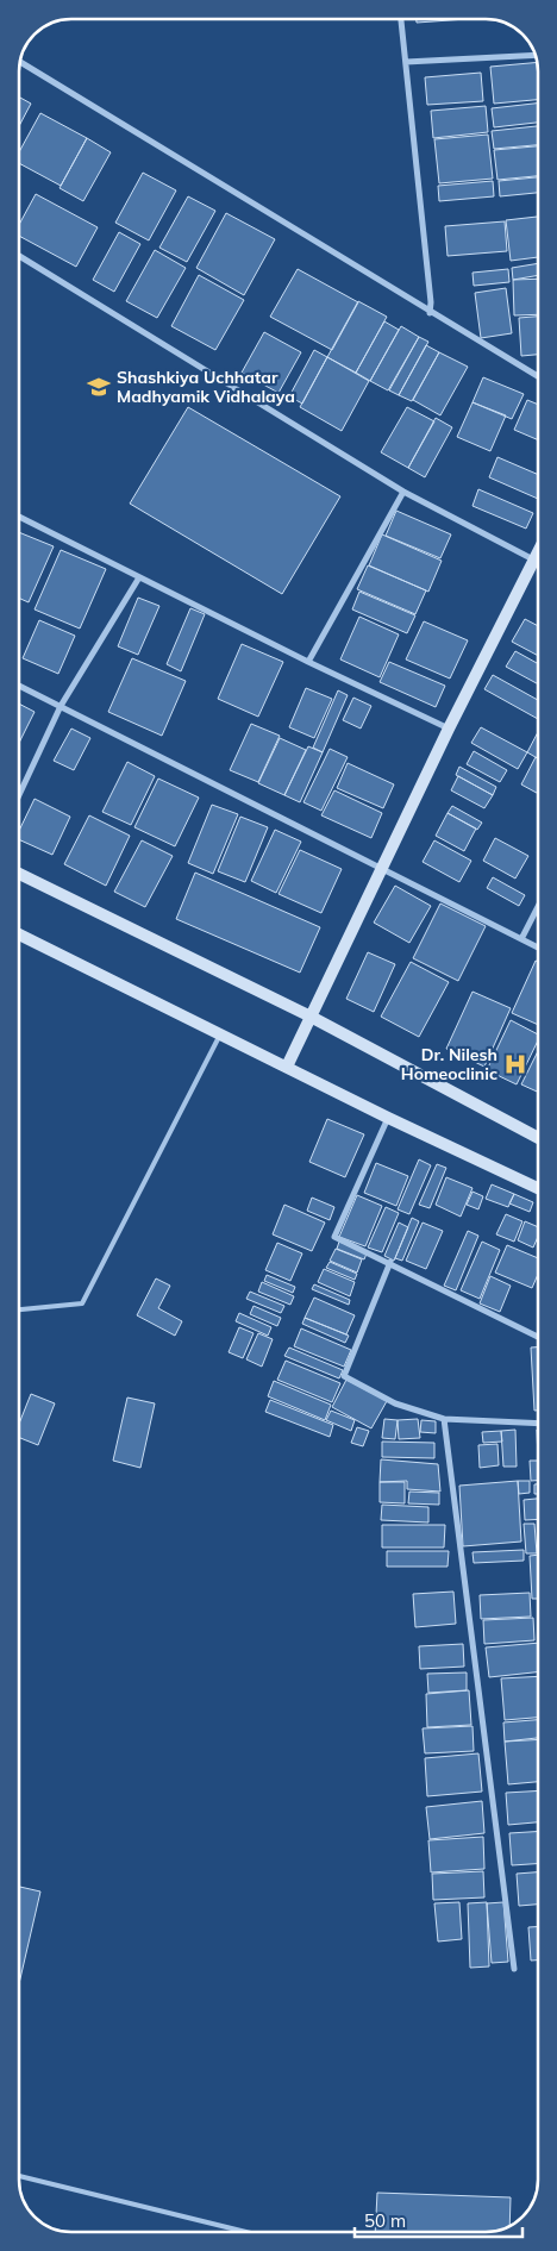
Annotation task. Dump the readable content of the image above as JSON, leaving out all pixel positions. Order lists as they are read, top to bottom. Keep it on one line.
{"places":{"school or university":["Shashkiya Uchhatar Madhyamik Vidhalaya"],"hospital":["Dr. Nilesh Homeoclinic"]},"scale_bar":"50 m"}
